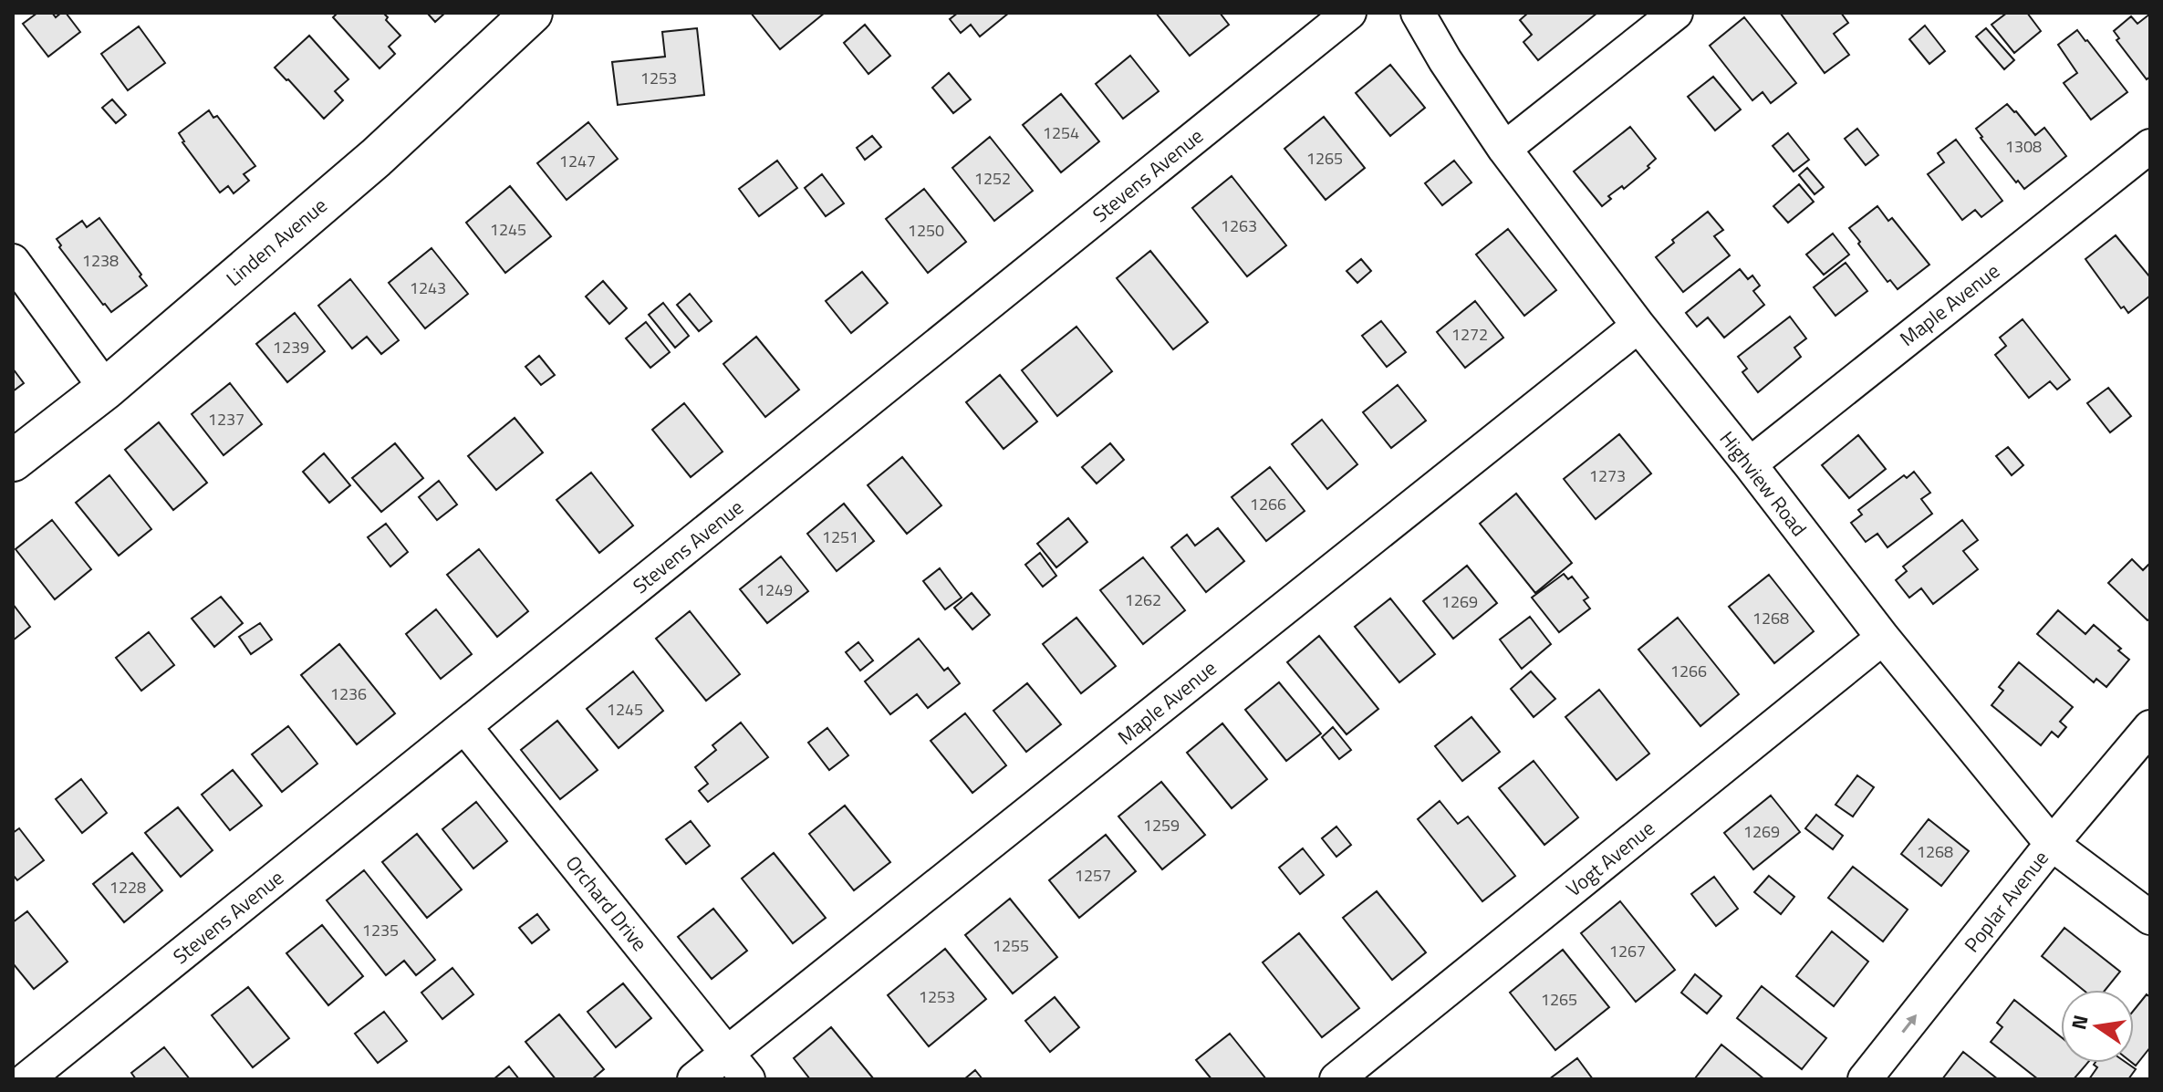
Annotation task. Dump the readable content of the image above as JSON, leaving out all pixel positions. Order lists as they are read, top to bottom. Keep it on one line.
{"streets":{"street":["Stevens Avenue","Linden Avenue","Maple Avenue","Highview Road","Vogt Avenue","Poplar Avenue","Orchard Drive"]},"crossings":[["Stevens Avenue","Orchard Drive"],["Maple Avenue","Highview Road"],["Maple Avenue","Orchard Drive"],["Highview Road","Vogt Avenue"],["Highview Road","Poplar Avenue"]],"one_way":["Poplar Avenue"],"house_numbers":["1253","1254","1308","1265","1247","1252","1263","1245","1250","1238","1243","1272","1239","1237","1273","1266","1251","1249","1262","1269","1268","1266","1236","1245","1259","1269","1268","1257","1228","1235","1255","1267","1253","1265"],"north":"left"}
